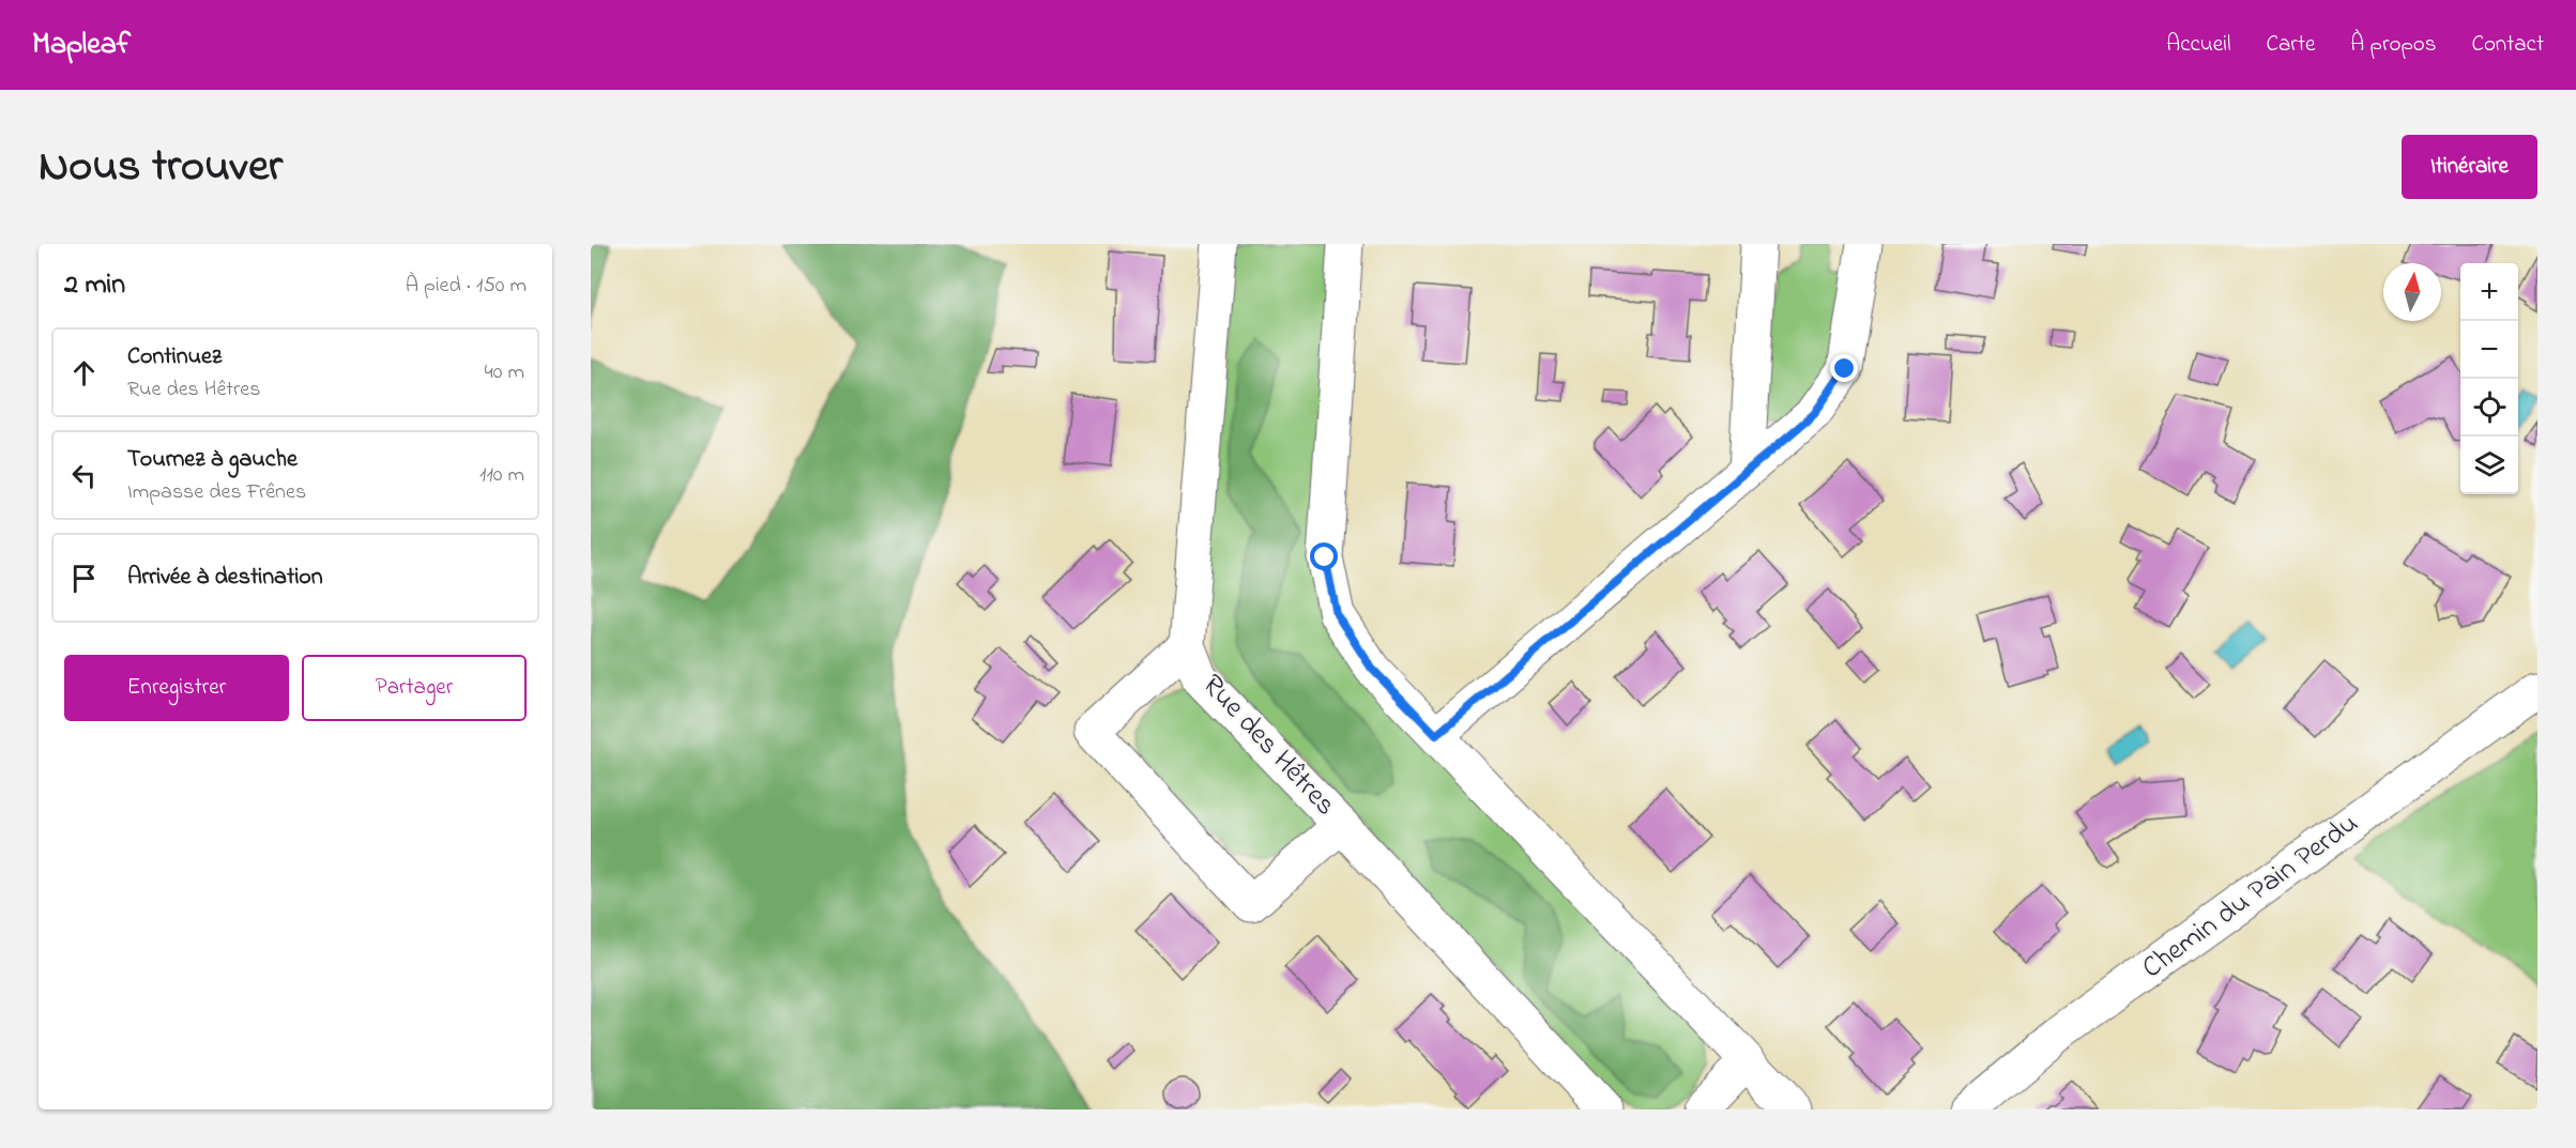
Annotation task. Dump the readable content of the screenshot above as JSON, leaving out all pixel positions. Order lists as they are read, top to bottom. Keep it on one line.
{"streets":{"street":["Rue des Hêtres","Chemin du Pain Perdu"]},"north":"top","page":{"header":"Mapleaf","nav":["Accueil","Carte","À propos","Contact"],"title":"Nous trouver","buttons":["Itinéraire",["Enregistrer","Partager"]],"heading":["2 min","À pied · 150 m"],"map_buttons":["+","−"],"list":[["Continuez","Rue des Hêtres","40 m"],["Tournez à gauche","Impasse des Frênes","110 m"],"Arrivée à destination"]}}
